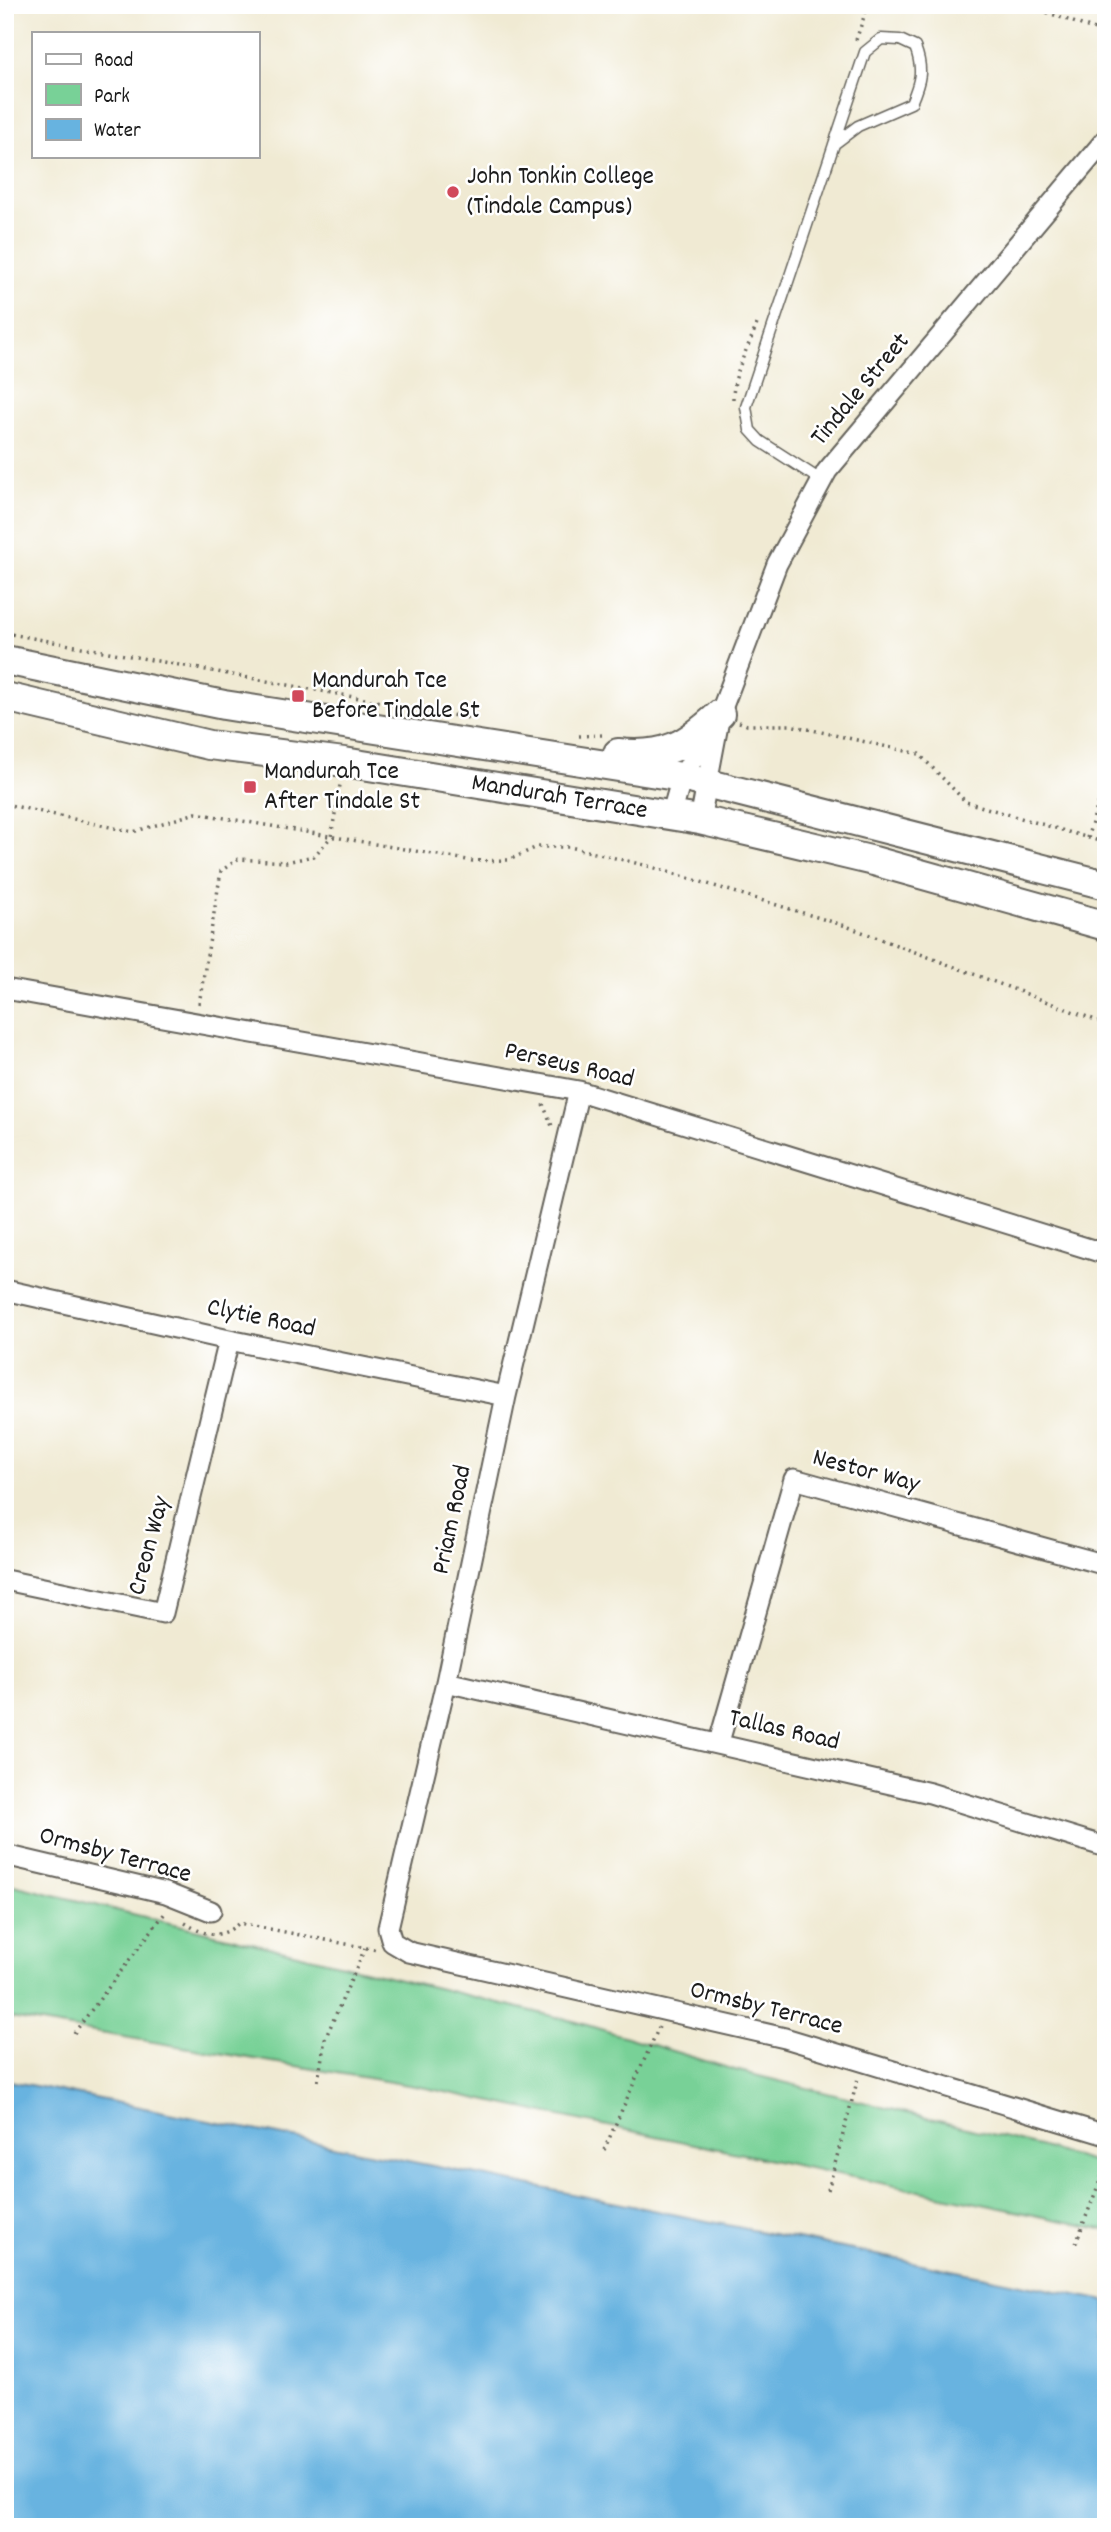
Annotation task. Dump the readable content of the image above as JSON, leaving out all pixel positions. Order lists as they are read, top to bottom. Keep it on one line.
{"streets":{"main road":["Mandurah Terrace"],"street":["Tindale Street","Perseus Road","Clytie Road","Nestor Way","Priam Road","Creon Way","Tallas Road","Ormsby Terrace"]},"crossings":[["Tindale Street","Mandurah Terrace"],["Perseus Road","Priam Road"],["Clytie Road","Priam Road"],["Clytie Road","Creon Way"],["Nestor Way","Tallas Road"],["Priam Road","Tallas Road"],["Priam Road","Ormsby Terrace"]],"places":{"other":["John Tonkin College (Tindale Campus)"],"transit":["Mandurah Tce Before Tindale St","Mandurah Tce After Tindale St"]},"legend":["Road","Park","Water"]}
